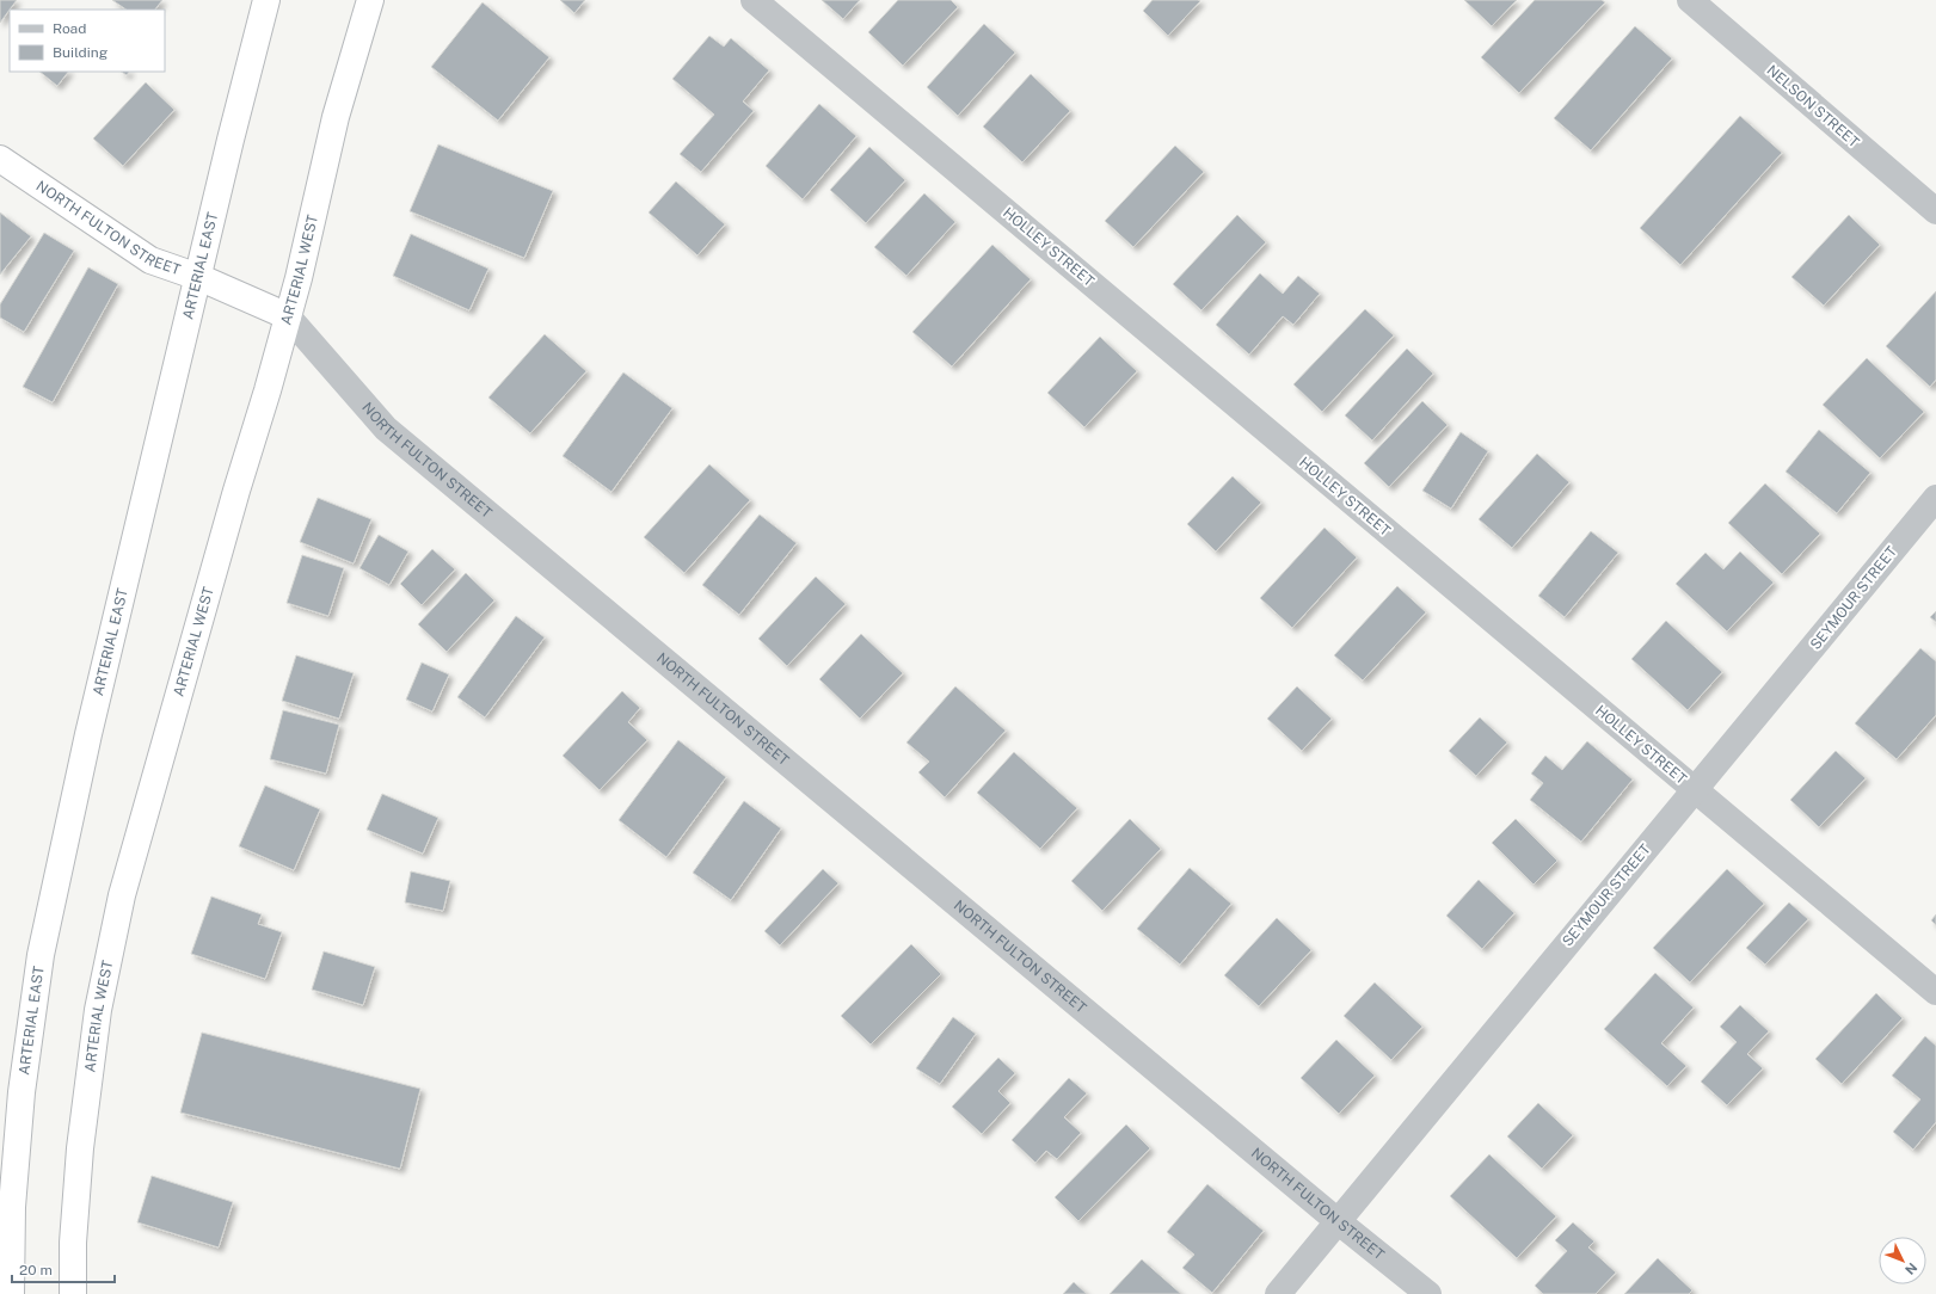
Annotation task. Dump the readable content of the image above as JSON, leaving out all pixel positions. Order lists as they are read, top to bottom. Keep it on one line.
{"streets":{"highway":["NORTH FULTON STREET","ARTERIAL EAST","ARTERIAL WEST"],"street":["NELSON STREET","HOLLEY STREET","SEYMOUR STREET"]},"crossings":[["NORTH FULTON STREET","ARTERIAL EAST"],["NORTH FULTON STREET","ARTERIAL WEST"],["NORTH FULTON STREET","SEYMOUR STREET"],["HOLLEY STREET","SEYMOUR STREET"]],"legend":["Road","Building"],"scale_bar":"20 m","north":"bottom right"}
